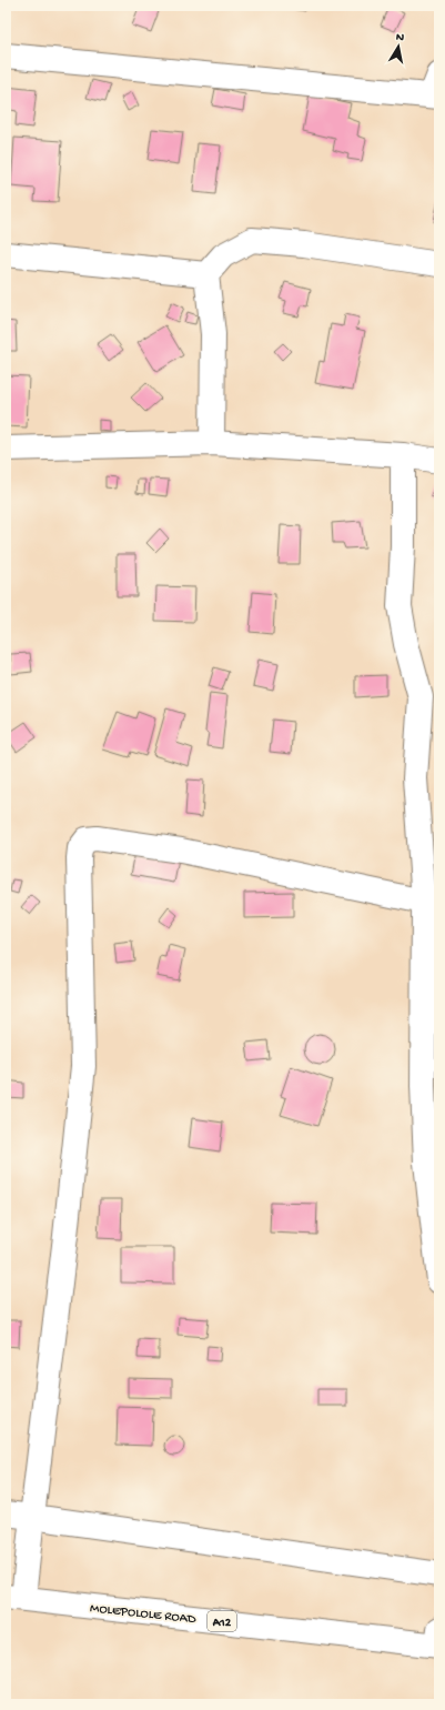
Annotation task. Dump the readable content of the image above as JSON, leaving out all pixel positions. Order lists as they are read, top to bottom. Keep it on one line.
{"streets":{"street":["MOLEPOLOLE ROAD","A12"]},"north":"top"}
